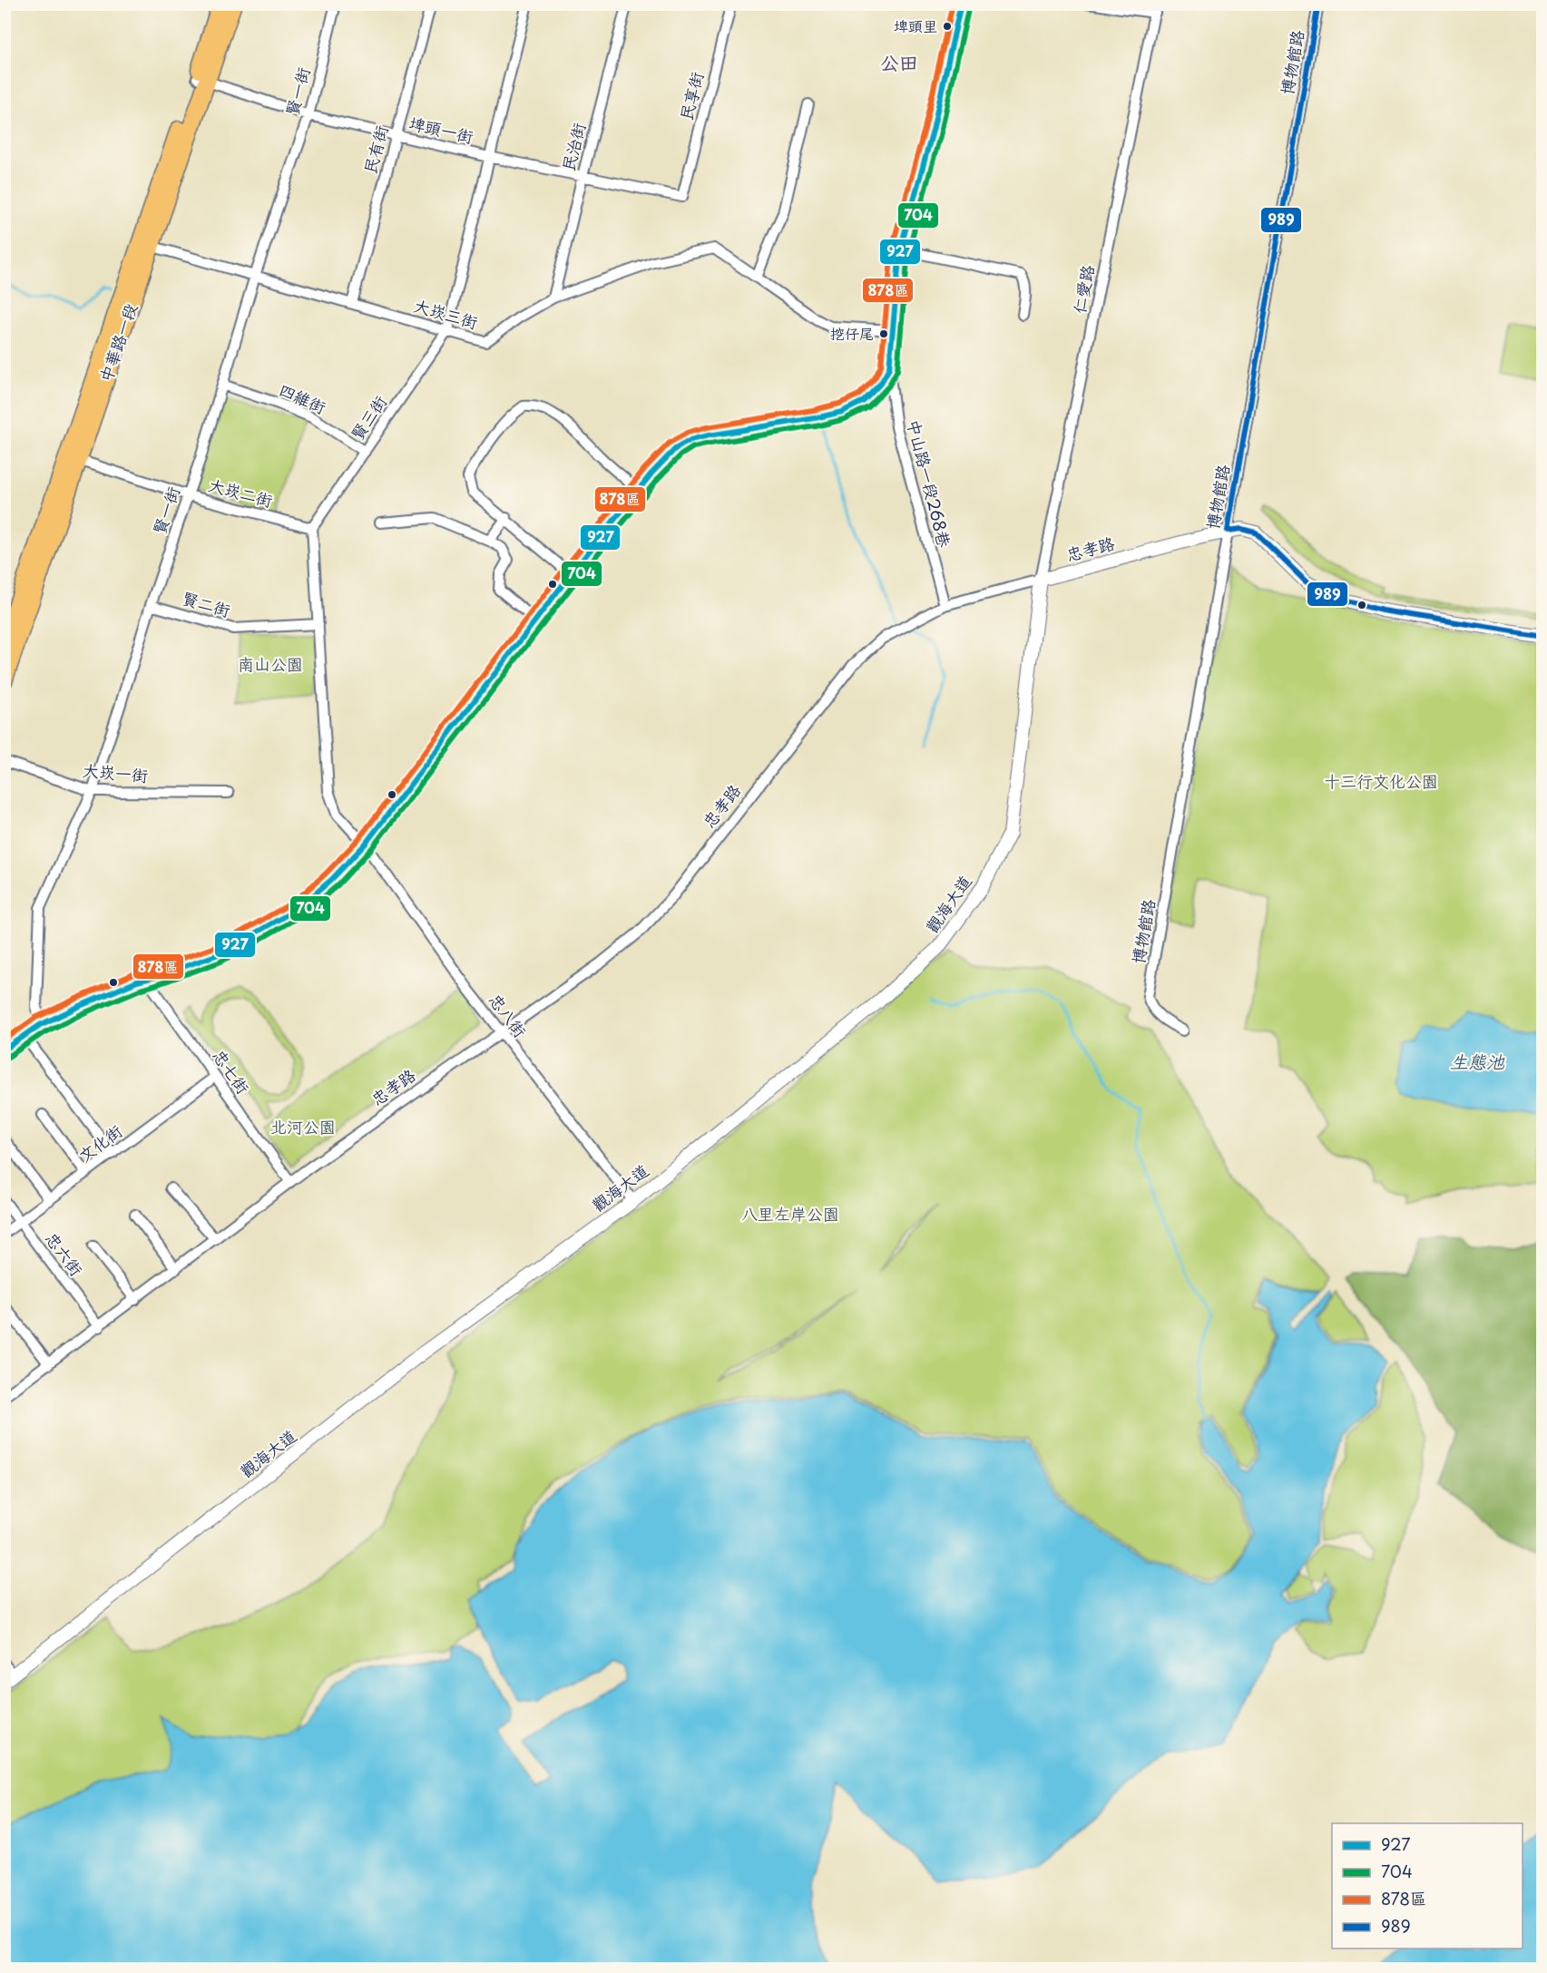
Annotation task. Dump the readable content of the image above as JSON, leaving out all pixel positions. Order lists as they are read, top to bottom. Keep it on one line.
{"streets":{"main road":["中華路一段"],"street":["博物館路","賢一街","民享街","埤頭一街","民治街","民有街","仁愛路","大崁三街","四維街","賢三街","中山路一段268巷","大崁二街","忠孝路","賢二街","大崁一街","觀海大道","忠八街","忠七街","文化街","忠六街"]},"crossings":[["博物館路","忠孝路"],["賢一街","埤頭一街"],["賢一街","大崁三街"],["賢一街","四維街"],["賢一街","大崁二街"],["賢一街","賢二街"],["賢一街","大崁一街"],["民享街","埤頭一街"],["埤頭一街","民治街"],["埤頭一街","民有街"],["埤頭一街","中華路一段"],["埤頭一街","賢三街"],["民治街","大崁三街"],["民有街","大崁三街"],["仁愛路","忠孝路"],["仁愛路","觀海大道"],["大崁三街","中華路一段"],["大崁三街","賢三街"],["中華路一段","大崁二街"],["四維街","賢三街"],["賢三街","大崁二街"],["中山路一段268巷","忠孝路"],["忠孝路","觀海大道"],["忠孝路","忠八街"],["忠孝路","忠七街"],["忠孝路","忠六街"],["觀海大道","忠八街"],["忠七街","文化街"],["文化街","忠六街"]],"districts":["公田"],"water":["生態池"],"parks":["南山公園","十三行文化公園","北河公園","八里左岸公園"],"places":["埤頭里","挖仔尾"],"lines":["transit line 927","transit line 878區","transit line 989","transit line 704"],"legend":["927","704","878區","989"]}
